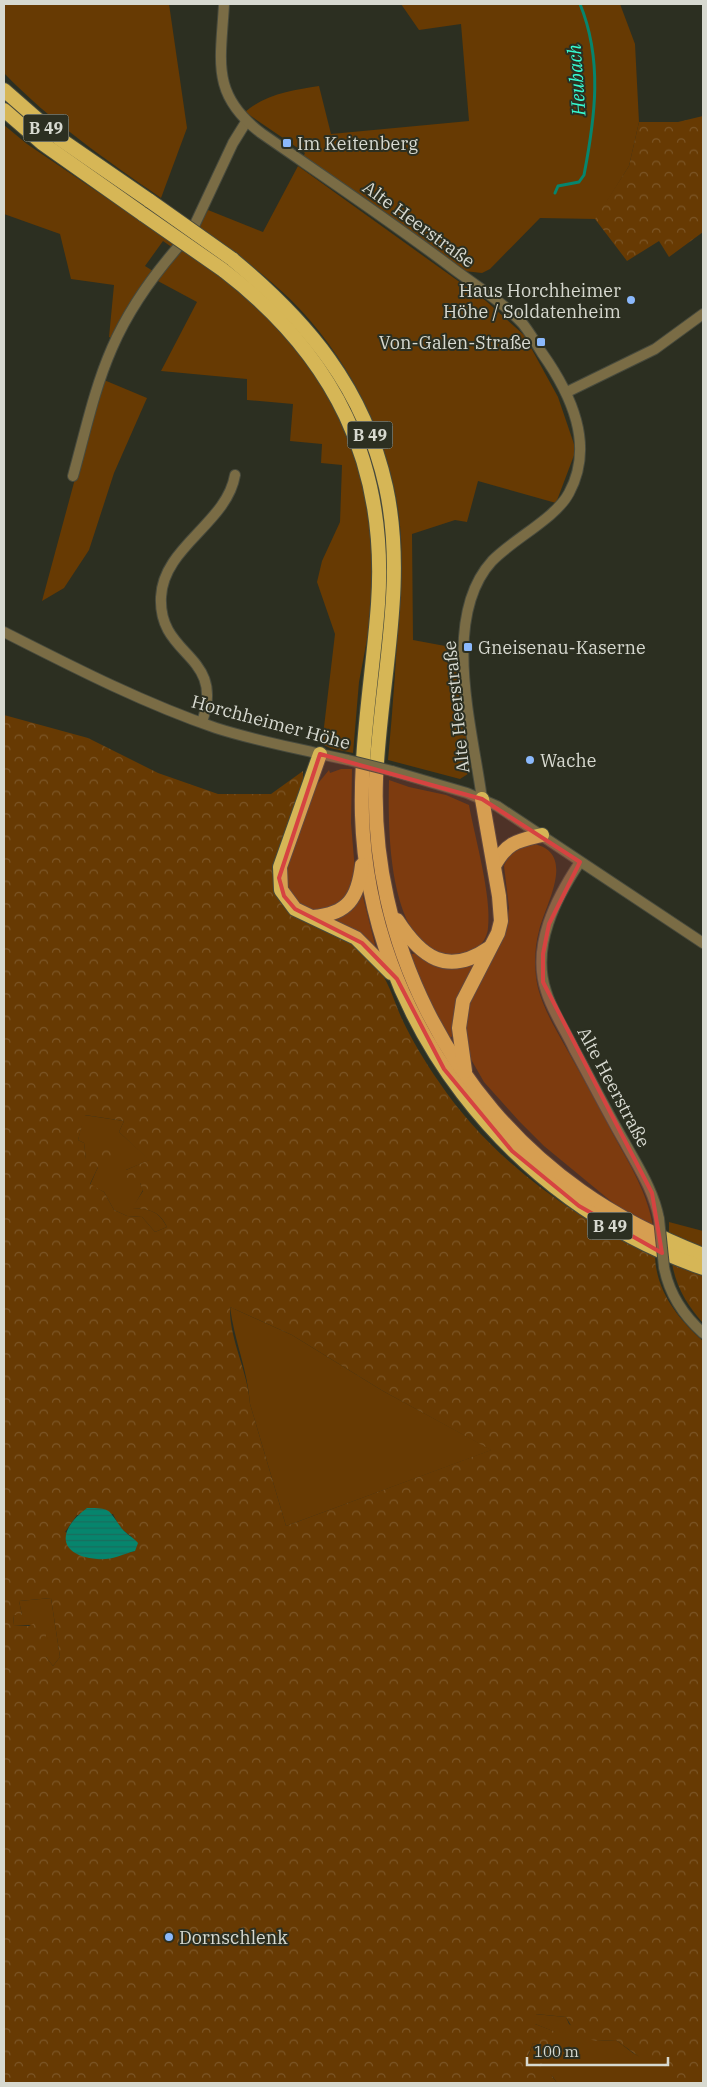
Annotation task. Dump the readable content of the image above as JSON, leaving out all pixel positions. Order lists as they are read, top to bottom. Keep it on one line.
{"streets":{"highway":["B 49"],"street":["Alte Heerstraße","Horchheimer Höhe"]},"crossings":[["Alte Heerstraße","Horchheimer Höhe"]],"water":["Heubach"],"places":{"transit":["Im Keitenberg","Von-Galen-Straße","Gneisenau-Kaserne"],"other":["Haus Horchheimer Höhe / Soldatenheim","Wache","Dornschlenk"]},"scale_bar":"100 m"}
